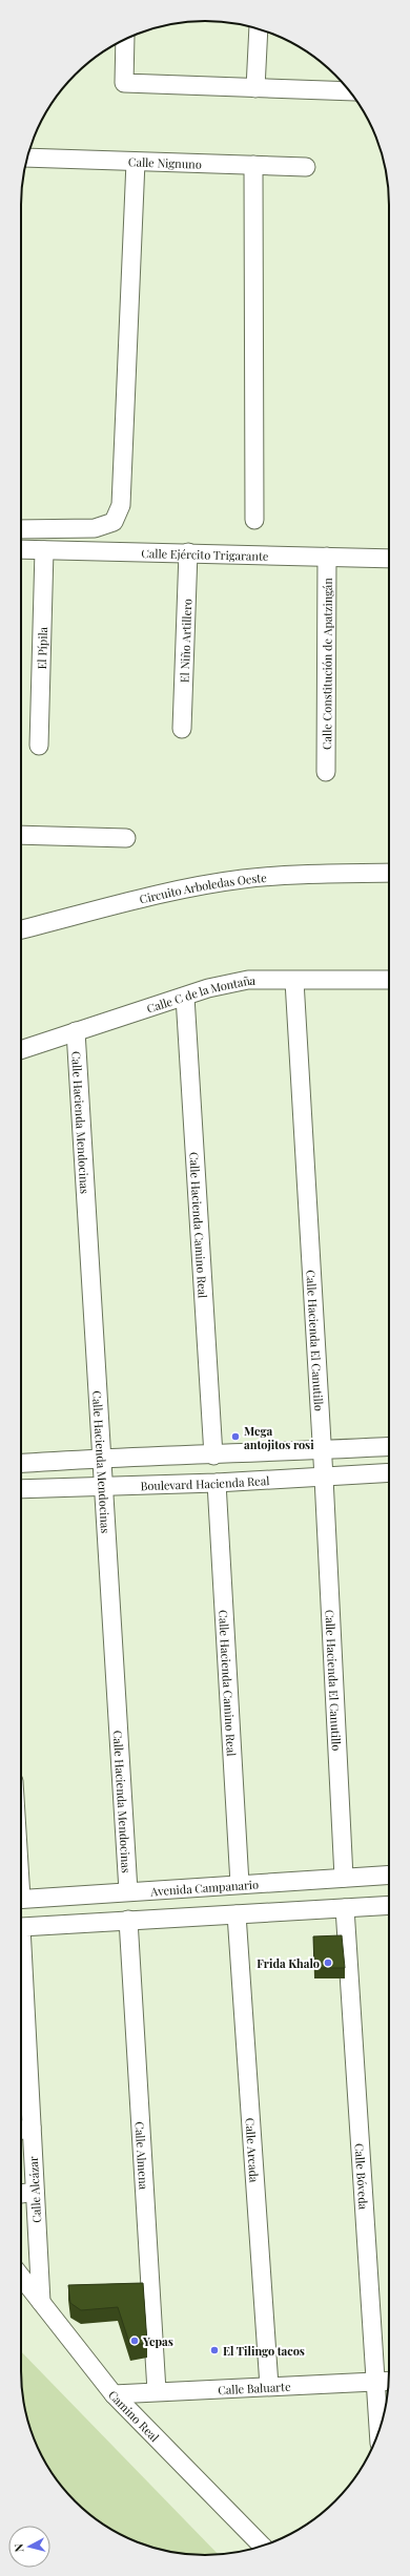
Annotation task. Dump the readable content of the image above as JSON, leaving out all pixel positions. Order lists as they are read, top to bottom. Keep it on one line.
{"streets":{"street":["Calle Nignuno","Calle Ejército Trigarante","El Niño Artillero","El Pípila","Calle Constitución de Apatzingán","Circuito Arboledas Oeste","Calle C de la Montaña","Calle Hacienda Mendocinas","Calle Hacienda Camino Real","Calle Hacienda El Canutillo","Boulevard Hacienda Real","Avenida Campanario","Calle Arcada","Calle Almena","Calle Bóveda","Calle Alcázar","Calle Baluarte","Camino Real"]},"crossings":[["Calle Ejército Trigarante","El Niño Artillero"],["Calle Ejército Trigarante","El Pípila"],["Calle Ejército Trigarante","Calle Constitución de Apatzingán"],["Calle C de la Montaña","Calle Hacienda Mendocinas"],["Calle C de la Montaña","Calle Hacienda Camino Real"],["Calle C de la Montaña","Calle Hacienda El Canutillo"],["Calle Hacienda Mendocinas","Boulevard Hacienda Real"],["Calle Hacienda Mendocinas","Avenida Campanario"],["Calle Hacienda Camino Real","Boulevard Hacienda Real"],["Calle Hacienda Camino Real","Avenida Campanario"],["Calle Hacienda El Canutillo","Boulevard Hacienda Real"],["Calle Hacienda El Canutillo","Avenida Campanario"],["Calle Arcada","Calle Baluarte"],["Calle Almena","Calle Alcázar"],["Calle Almena","Calle Baluarte"],["Calle Bóveda","Calle Baluarte"],["Calle Alcázar","Camino Real"],["Calle Baluarte","Camino Real"]],"places":["Mega antojitos rosi","Frida Khalo","Yepas","El Tilingo tacos"],"north":"left"}
